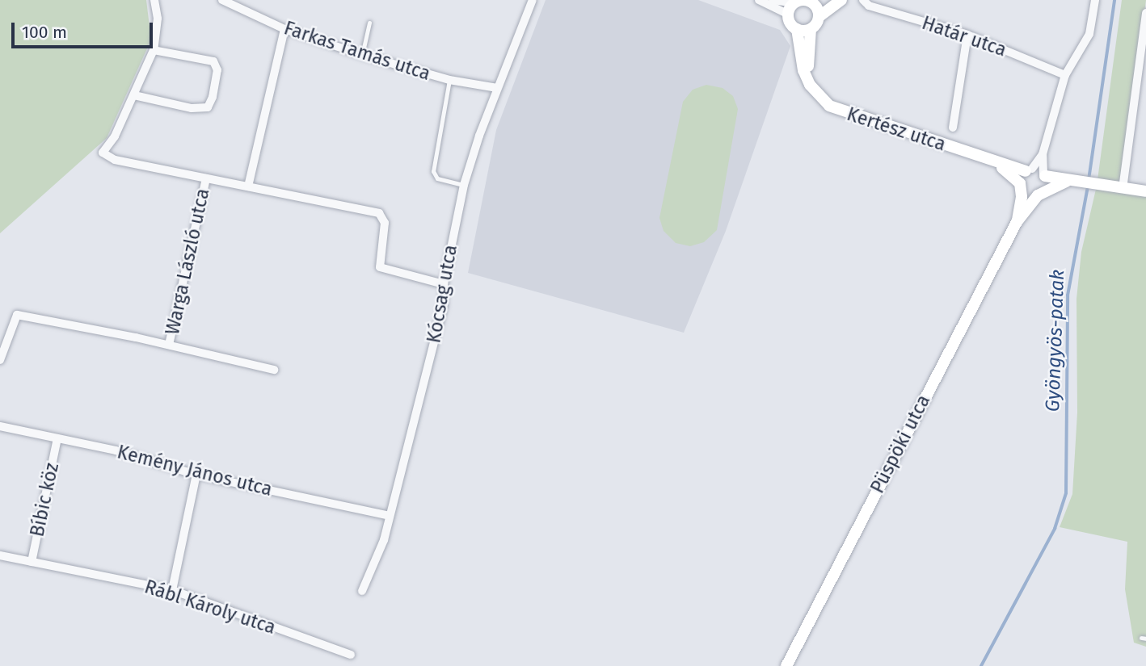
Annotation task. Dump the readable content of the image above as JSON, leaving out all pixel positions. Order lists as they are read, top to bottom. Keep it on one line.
{"streets":{"street":["Határ utca","Farkas Tamás utca","Kertész utca","Warga László utca","Kócsag utca","Püspöki utca","Kemény János utca","Bíbic köz","Rábl Károly utca"]},"crossings":[["Farkas Tamás utca","Kócsag utca"],["Warga László utca","Kócsag utca"],["Kócsag utca","Kemény János utca"],["Kemény János utca","Bíbic köz"],["Bíbic köz","Rábl Károly utca"]],"water":["Gyöngyös-patak"],"scale_bar":"100 m"}
